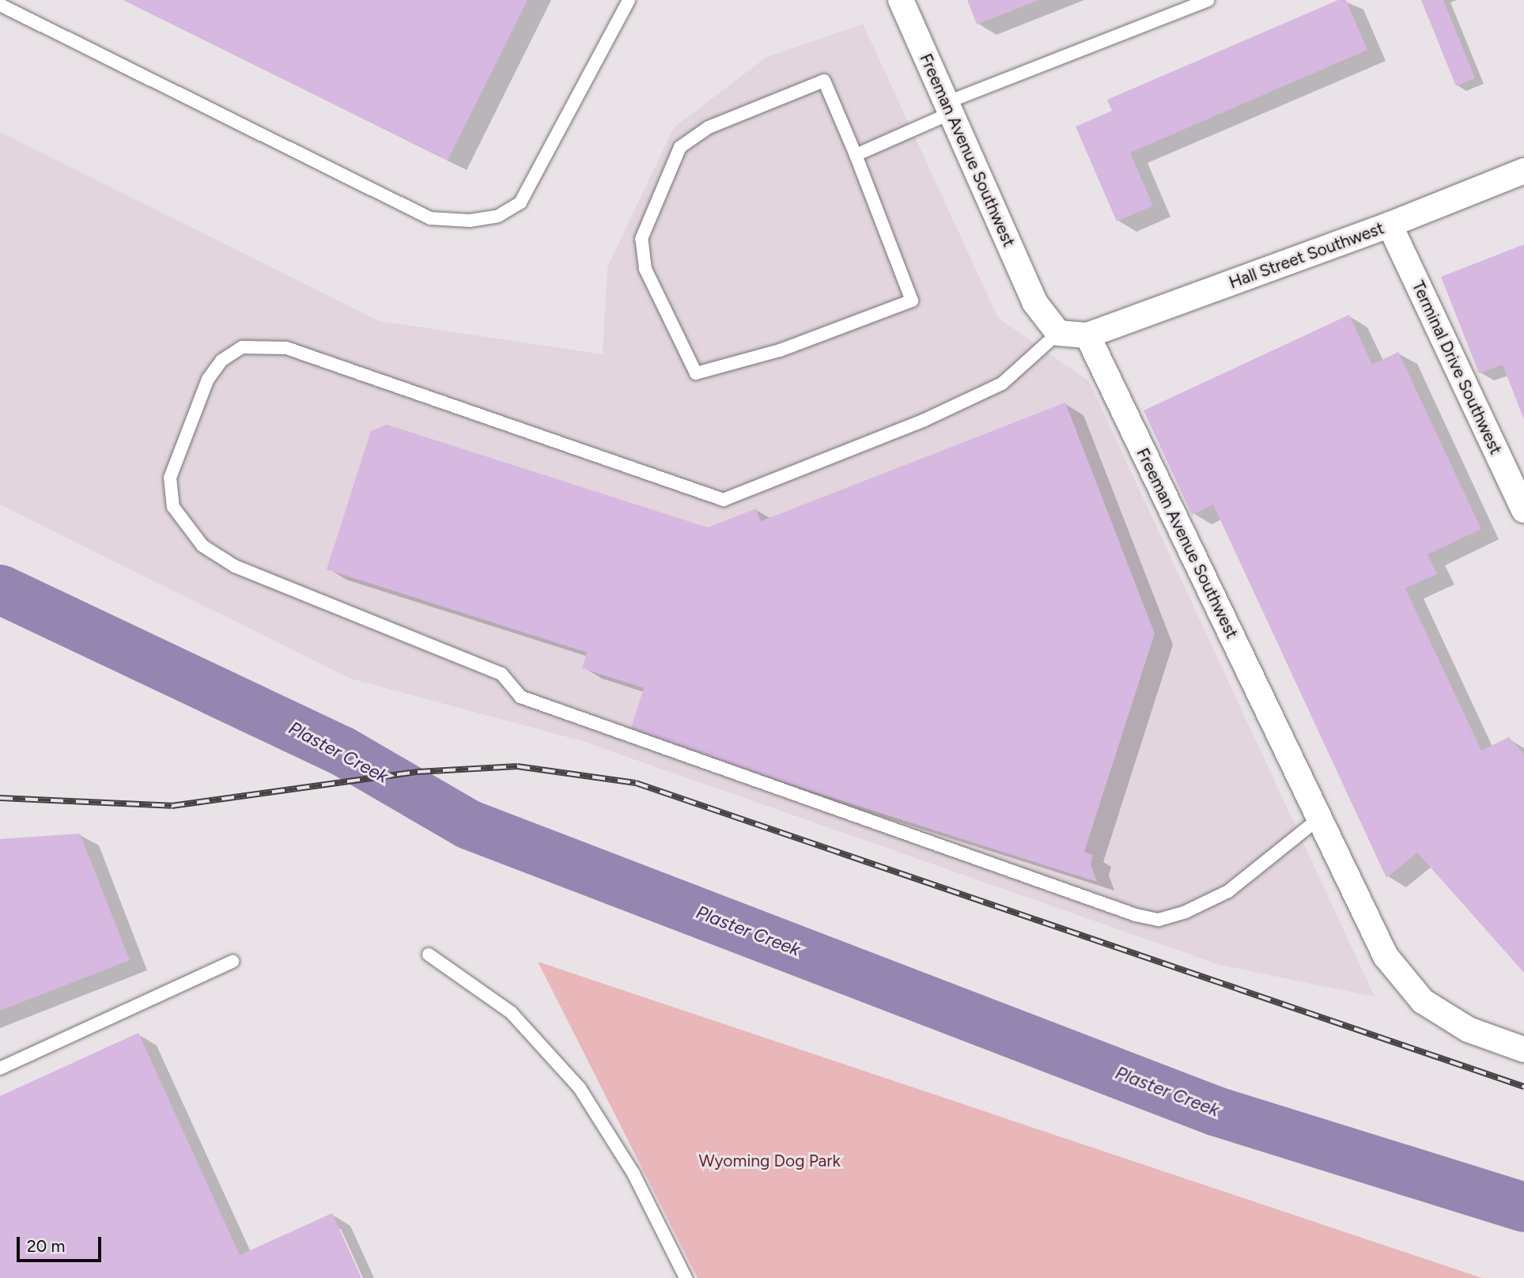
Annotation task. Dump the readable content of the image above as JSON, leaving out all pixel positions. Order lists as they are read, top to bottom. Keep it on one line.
{"streets":{"street":["Freeman Avenue Southwest","Hall Street Southwest","Terminal Drive Southwest"]},"crossings":[["Freeman Avenue Southwest","Hall Street Southwest"],["Hall Street Southwest","Terminal Drive Southwest"]],"water":["Plaster Creek"],"parks":["Wyoming Dog Park"],"scale_bar":"20 m"}
